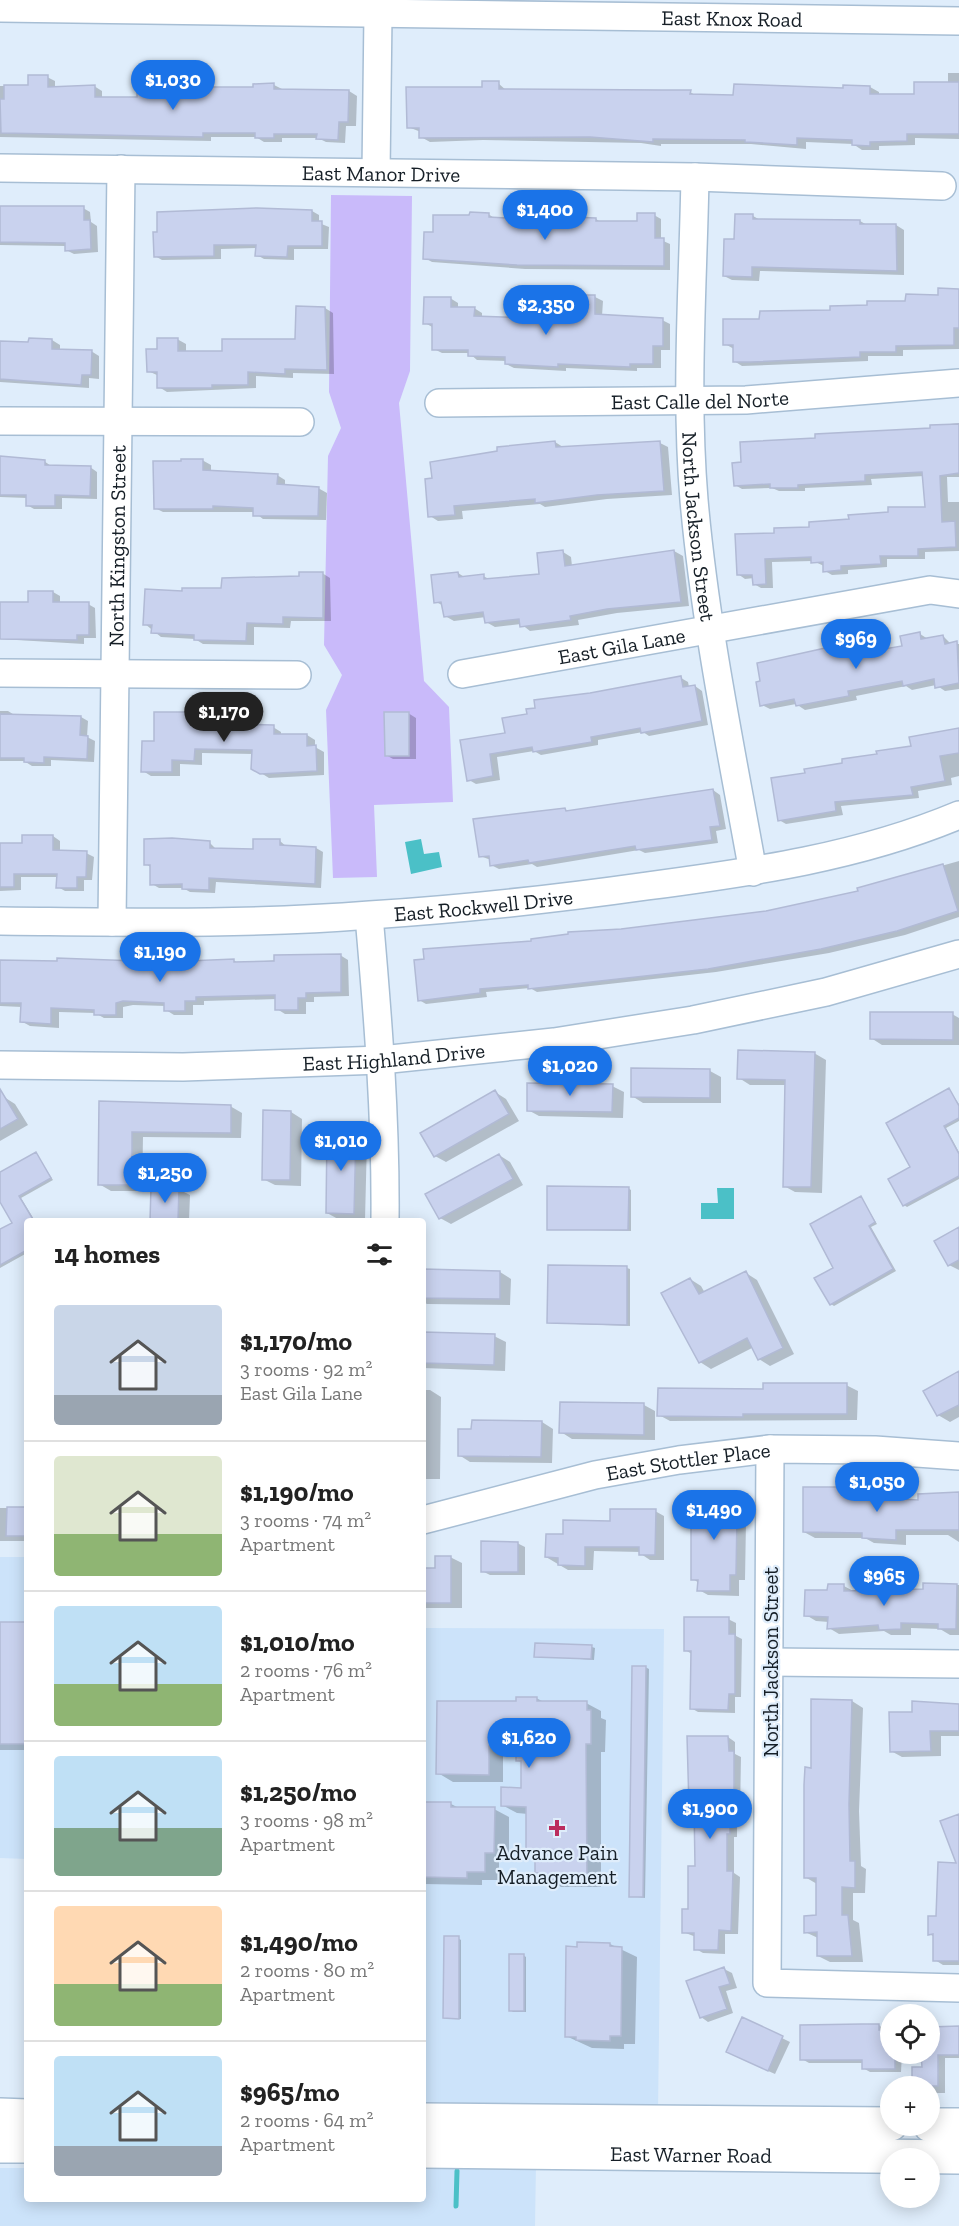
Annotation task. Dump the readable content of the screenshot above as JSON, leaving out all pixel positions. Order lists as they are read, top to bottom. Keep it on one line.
{"streets":{"main road":["East Warner Road"],"street":["East Knox Road","East Manor Drive","East Calle del Norte","North Jackson Street","North Kingston Street","East Gila Lane","East Rockwell Drive","East Highland Drive","East Stottler Place"]},"crossings":[["East Manor Drive","North Jackson Street"],["East Manor Drive","North Kingston Street"],["East Calle del Norte","North Jackson Street"],["North Jackson Street","East Gila Lane"],["North Jackson Street","East Rockwell Drive"],["North Jackson Street","East Stottler Place"],["North Kingston Street","East Rockwell Drive"]],"places":{"health":["Advance Pain Management"]},"page":{"price":["$1,030","$1,400","$2,350","$969","$1,170","$1,190","$1,020","$1,010","$1,250","$1,050","$1,490","$965","$1,620","$1,900"],"heading":"14 homes","list":[{"name":"$1,170/mo","note":"3 rooms · 92 m² · East Gila Lane"},{"name":"$1,190/mo","note":"3 rooms · 74 m² · Apartment"},{"name":"$1,010/mo","note":"2 rooms · 76 m² · Apartment"},{"name":"$1,250/mo","note":"3 rooms · 98 m² · Apartment"},{"name":"$1,490/mo","note":"2 rooms · 80 m² · Apartment"},{"name":"$965/mo","note":"2 rooms · 64 m² · Apartment"}],"map_buttons":["+","−"]}}
